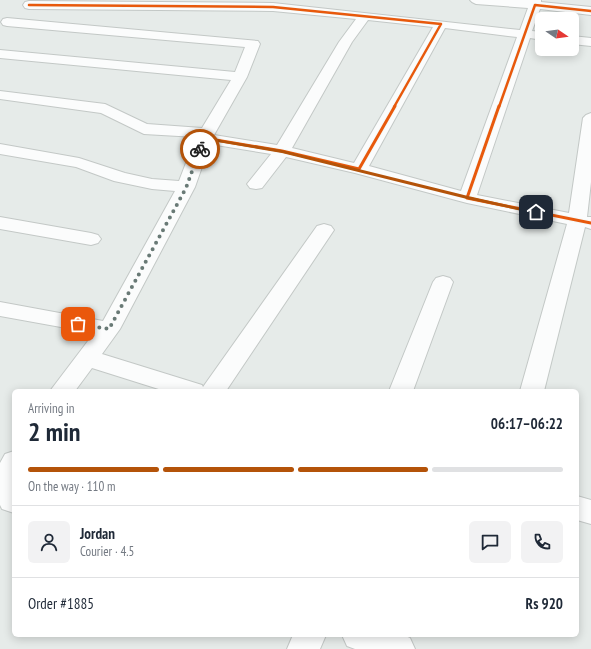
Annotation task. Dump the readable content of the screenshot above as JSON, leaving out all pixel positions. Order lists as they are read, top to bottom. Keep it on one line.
{"north":"right","page":{"heading":["2 min","Arriving in","06:17–06:22"],"panel":["Jordan","Courier · 4.5","Order #1885","Rs 920"],"bar":"On the way · 110 m"}}
